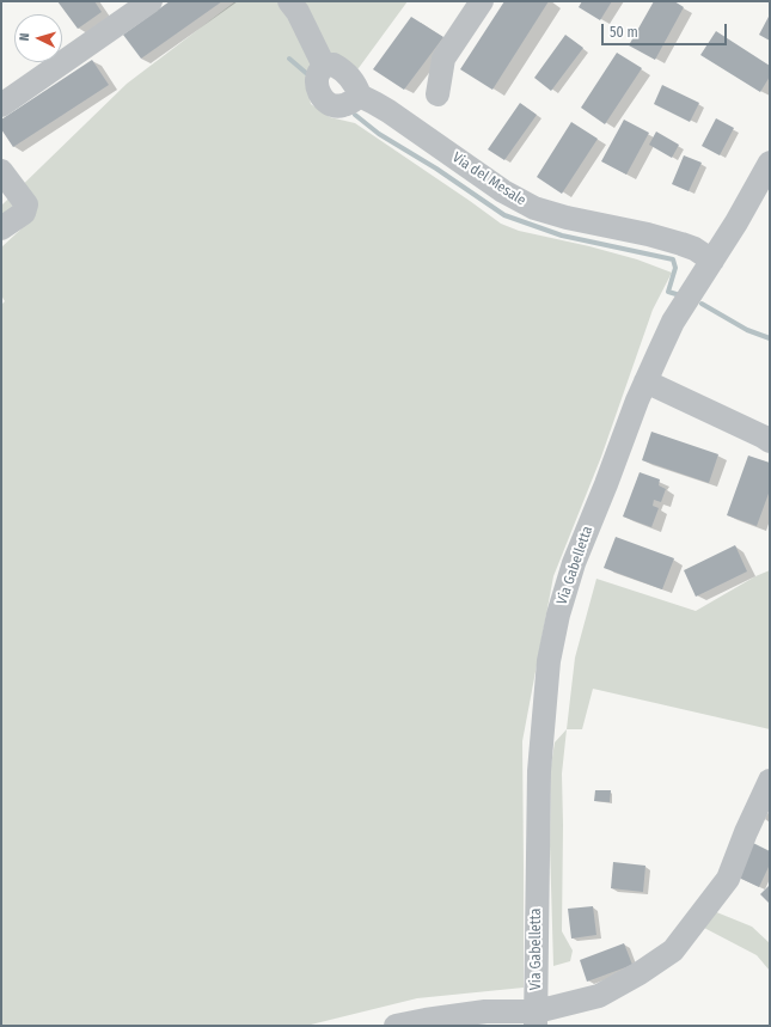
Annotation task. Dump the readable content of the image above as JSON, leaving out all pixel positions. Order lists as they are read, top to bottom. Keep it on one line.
{"streets":{"street":["Via del Mesale","Via Gabelletta"]},"crossings":[["Via del Mesale","Via Gabelletta"]],"scale_bar":"50 m","north":"left"}
